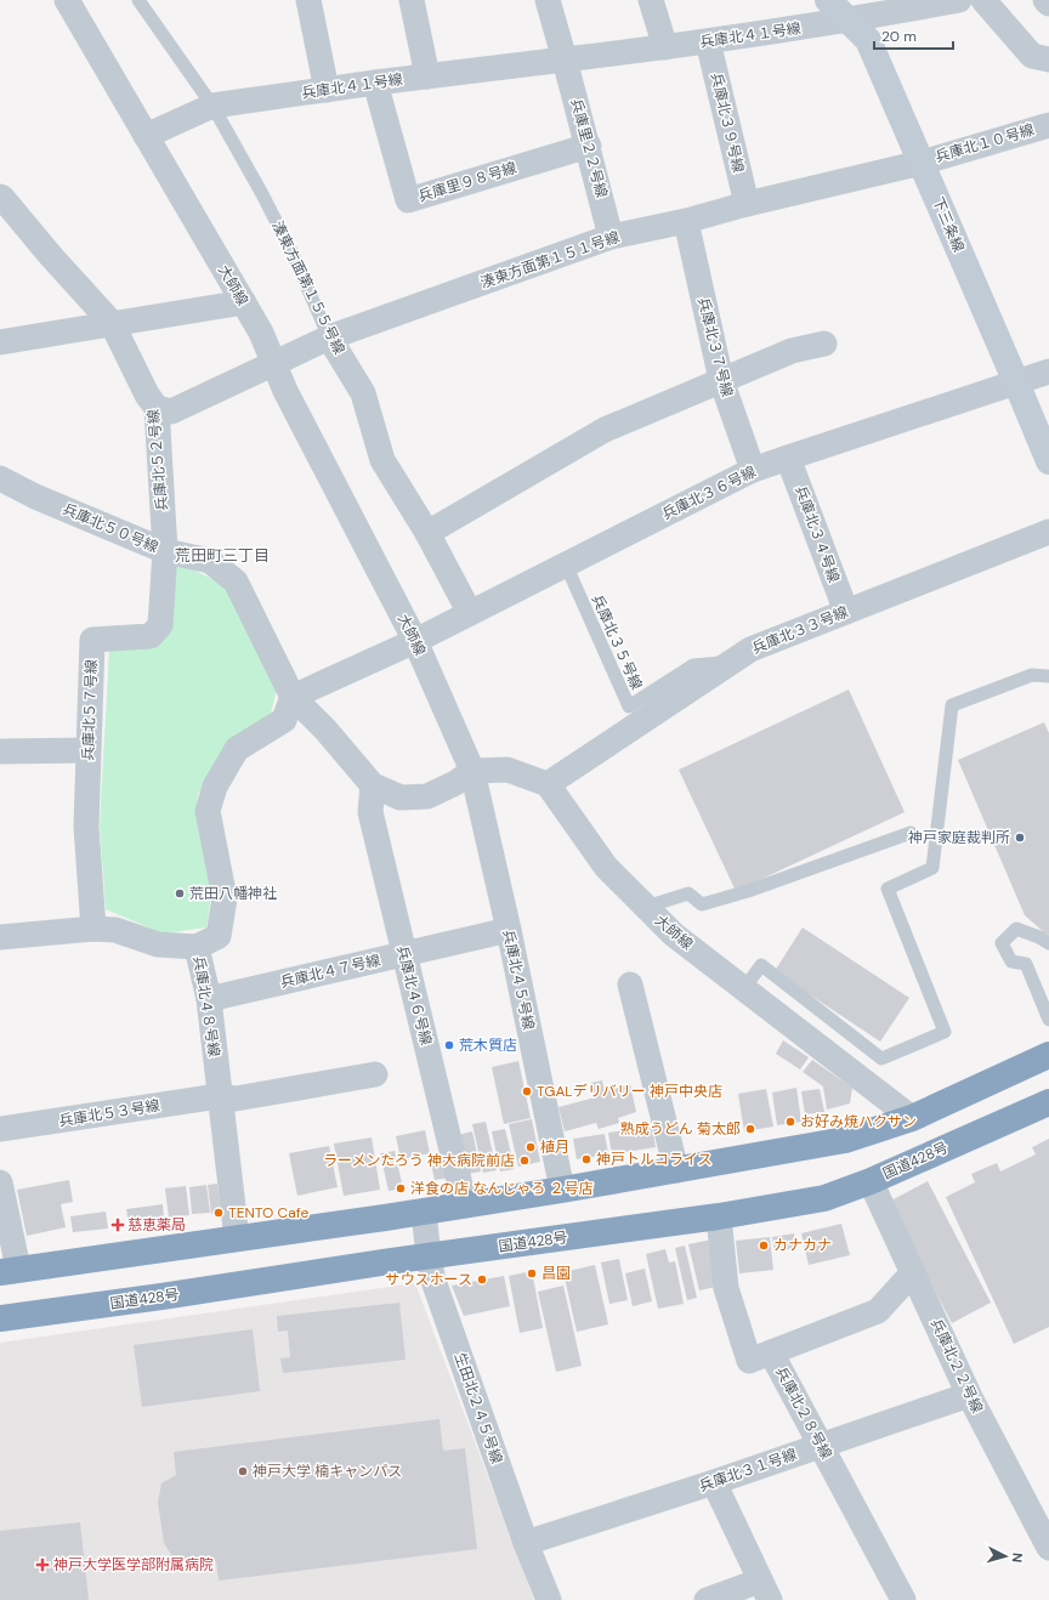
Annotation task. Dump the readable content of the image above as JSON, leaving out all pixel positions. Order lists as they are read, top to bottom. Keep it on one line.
{"streets":{"highway":["国道428号"],"street":["兵庫北４１号線","兵庫北３９号線","兵庫北１０号線","兵庫里２２号線","兵庫里９８号線","下三条線","湊東方面第１５１号線","大師線","湊東方面第１５５号線","兵庫北３７号線","兵庫北５２号線","兵庫北３６号線","兵庫北５０号線","兵庫北３４号線","兵庫北３３号線","兵庫北５７号線","兵庫北４７号線","兵庫北４５号線","兵庫北４６号線","兵庫北４８号線","兵庫北５３号線","兵庫北２２号線","生田北２４５号線","兵庫北２８号線","兵庫北３１号線"],"lane":["兵庫北３５号線"]},"crossings":[["兵庫北４１号線","兵庫北３９号線"],["兵庫北４１号線","兵庫里２２号線"],["兵庫北４１号線","兵庫里９８号線"],["兵庫北４１号線","下三条線"],["兵庫北４１号線","大師線"],["兵庫北４１号線","湊東方面第１５５号線"],["兵庫北３９号線","湊東方面第１５１号線"],["兵庫北１０号線","下三条線"],["兵庫北１０号線","湊東方面第１５１号線"],["兵庫里２２号線","兵庫里９８号線"],["兵庫里２２号線","湊東方面第１５１号線"],["下三条線","湊東方面第１５１号線"],["下三条線","兵庫北３６号線"],["湊東方面第１５１号線","大師線"],["湊東方面第１５１号線","湊東方面第１５５号線"],["湊東方面第１５１号線","兵庫北３７号線"],["湊東方面第１５１号線","兵庫北５２号線"],["大師線","兵庫北３６号線"],["大師線","兵庫北３３号線"],["大師線","兵庫北４５号線"],["湊東方面第１５５号線","兵庫北３６号線"],["兵庫北３７号線","兵庫北３６号線"],["兵庫北５２号線","兵庫北５０号線"],["兵庫北５２号線","兵庫北５７号線"],["兵庫北３６号線","兵庫北３４号線"],["兵庫北３６号線","兵庫北３５号線"],["兵庫北５０号線","兵庫北５７号線"],["兵庫北５０号線","兵庫北４６号線"],["兵庫北５０号線","兵庫北４８号線"],["兵庫北３４号線","兵庫北３３号線"],["兵庫北３３号線","兵庫北３５号線"],["兵庫北４７号線","兵庫北４５号線"],["兵庫北４７号線","兵庫北４６号線"],["兵庫北４７号線","兵庫北４８号線"],["兵庫北４８号線","兵庫北５３号線"],["国道428号","兵庫北２２号線"],["国道428号","生田北２４５号線"],["国道428号","兵庫北２８号線"],["兵庫北２２号線","兵庫北３１号線"],["生田北２４５号線","兵庫北３１号線"],["兵庫北２８号線","兵庫北３１号線"]],"districts":["荒田町三丁目"],"places":{"other":["神戸家庭裁判所","荒田八幡神社","荒木質店","TGALデリバリー 神戸中央店","お好み焼ハクサン","熟成うどん 菊太郎","植月","神戸トルコライス","ラーメンたろう 神大病院前店","洋食の店 なんじゃろ ２号店","TENTO Cafe","カナカナ","昌園","サウスホース","神戸大学 楠キャンパス"],"health":["慈恵薬局","神戸大学医学部附属病院"]},"scale_bar":"20 m","north":"right"}
